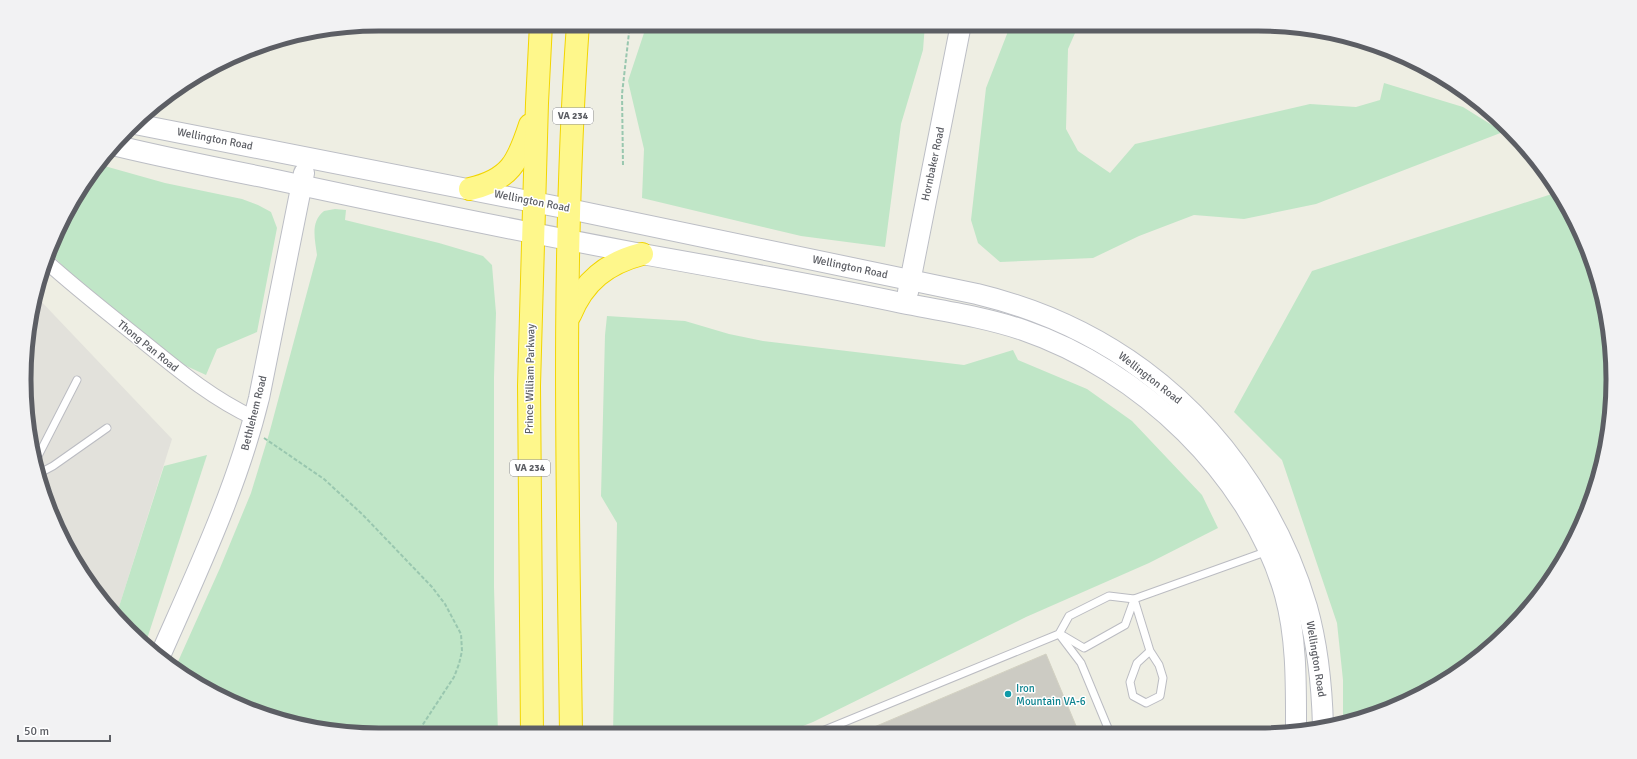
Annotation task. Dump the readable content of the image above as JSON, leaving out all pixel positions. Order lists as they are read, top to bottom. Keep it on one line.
{"streets":{"highway":["VA 234","Prince William Parkway"],"main road":["Wellington Road","Hornbaker Road","Bethlehem Road"],"street":["Thong Pan Road"]},"crossings":[["VA 234","Wellington Road"],["Wellington Road","Hornbaker Road"],["Wellington Road","Prince William Parkway"],["Wellington Road","Bethlehem Road"],["Thong Pan Road","Bethlehem Road"]],"places":["Iron Mountain VA-6"],"scale_bar":"50 m"}
